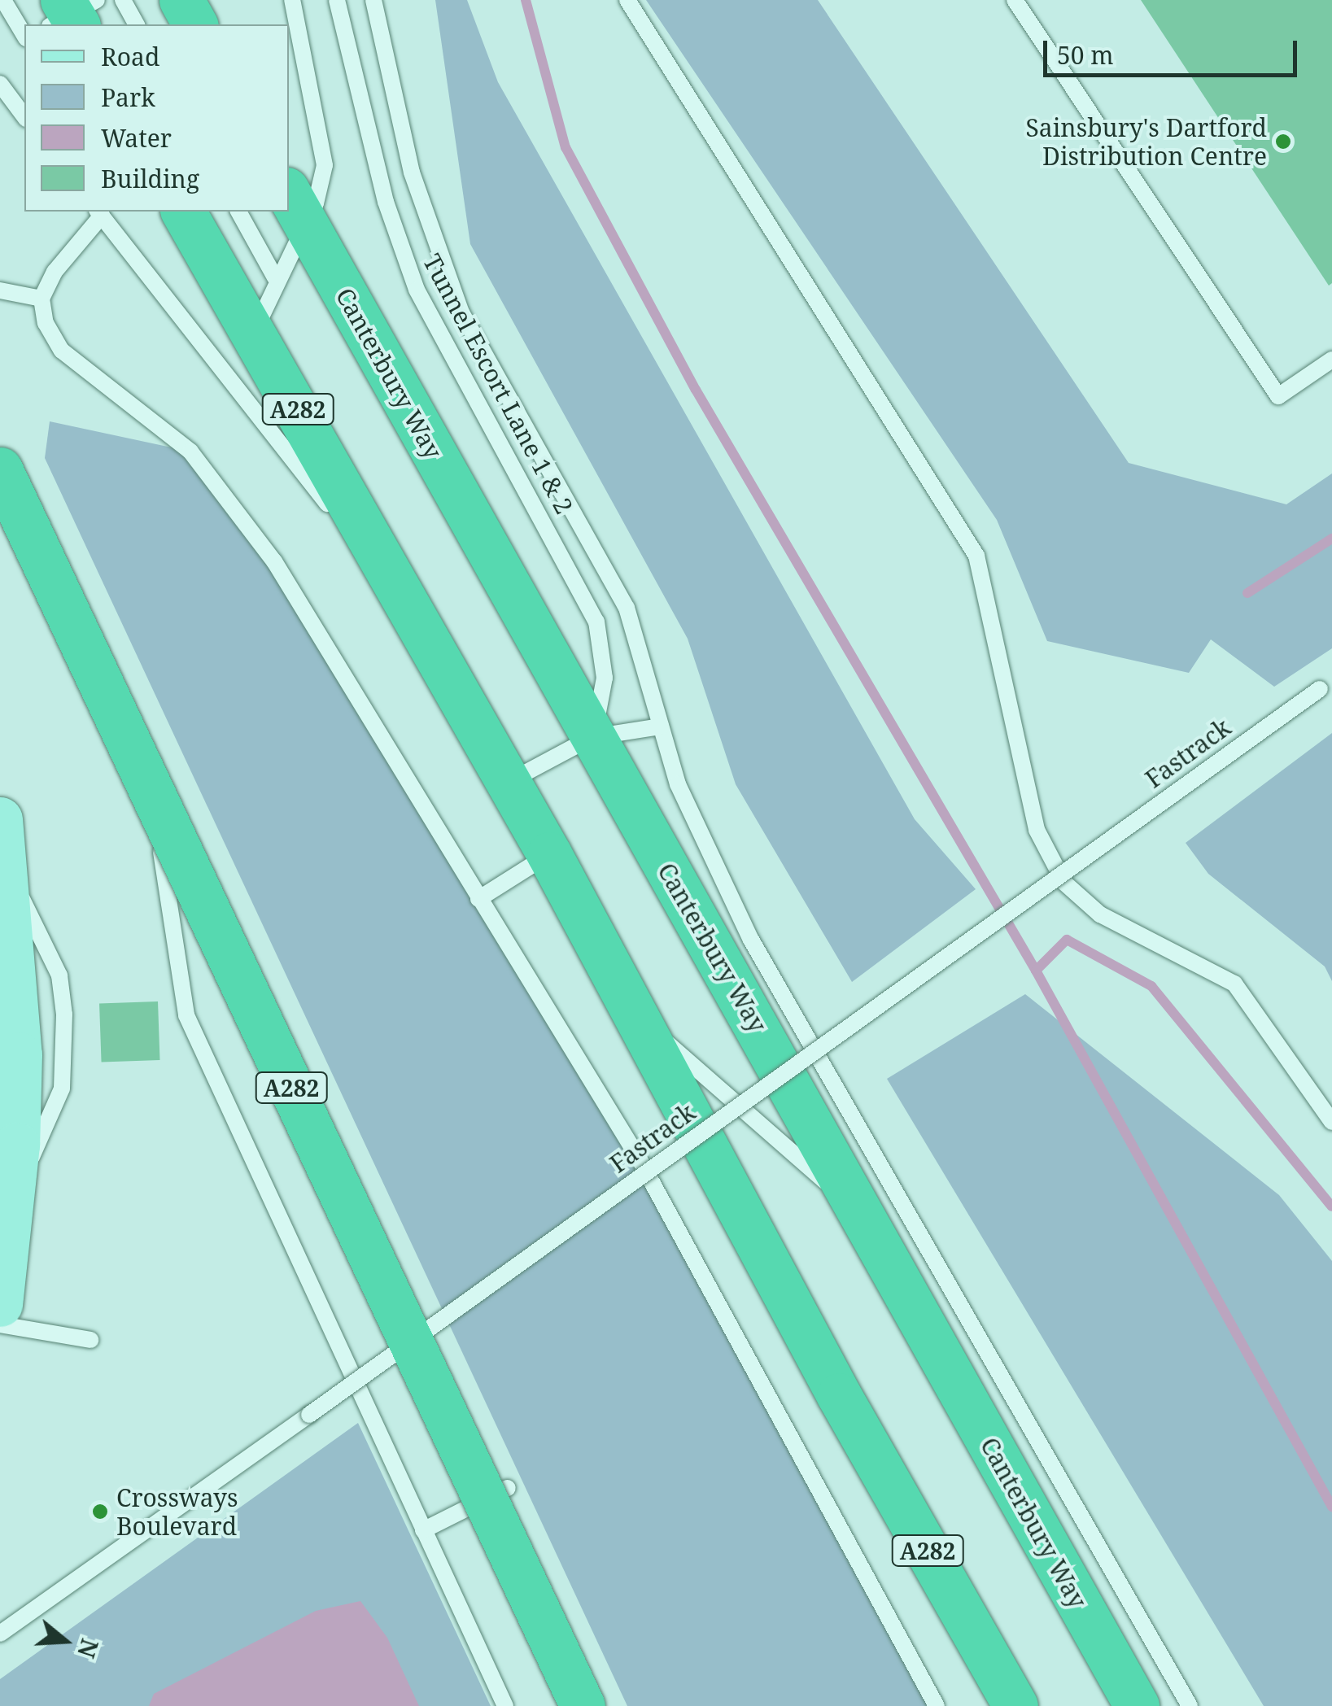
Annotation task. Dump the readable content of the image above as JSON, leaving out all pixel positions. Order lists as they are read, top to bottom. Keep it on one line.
{"streets":{"highway":["Canterbury Way","A282"],"lane":["Tunnel Escort Lane 1 & 2","Fastrack"]},"crossings":[["Canterbury Way","Tunnel Escort Lane 1 & 2"]],"places":["Sainsbury's Dartford Distribution Centre","Crossways Boulevard"],"legend":["Road","Park","Water","Building"],"scale_bar":"50 m","north":"right"}
